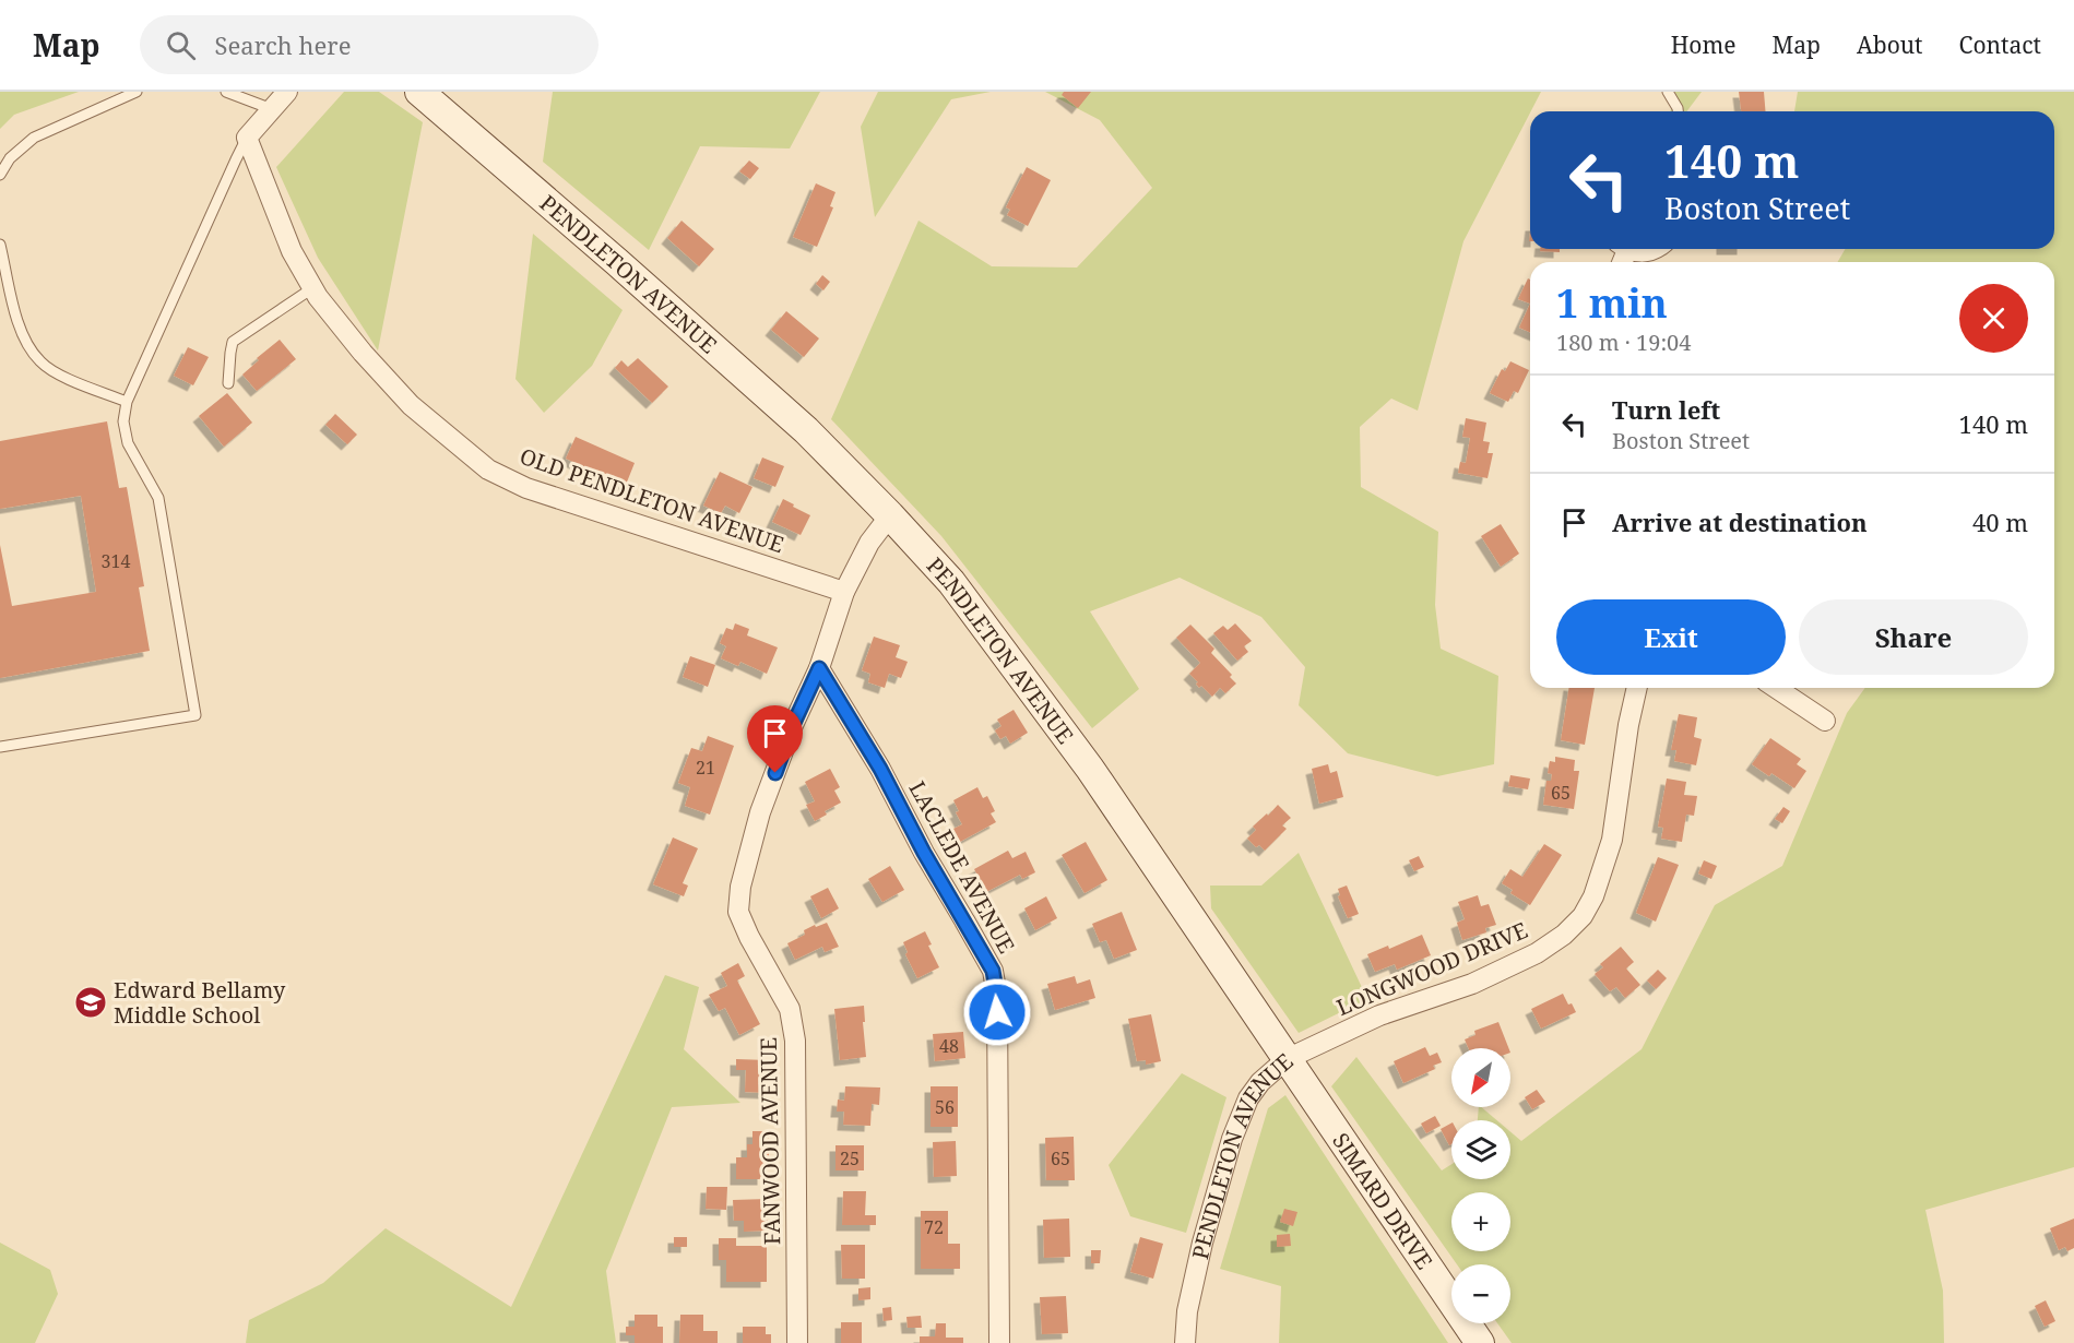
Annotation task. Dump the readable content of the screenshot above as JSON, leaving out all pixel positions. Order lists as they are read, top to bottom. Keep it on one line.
{"streets":{"street":["PENDLETON AVENUE","OLD PENDLETON AVENUE","LACLEDE AVENUE","LONGWOOD DRIVE","FANWOOD AVENUE","SIMARD DRIVE"]},"crossings":[["PENDLETON AVENUE","LONGWOOD DRIVE"],["PENDLETON AVENUE","SIMARD DRIVE"],["LACLEDE AVENUE","FANWOOD AVENUE"],["LONGWOOD DRIVE","SIMARD DRIVE"]],"places":{"school or university":["Edward Bellamy Middle School"]},"house_numbers":["314","21","65","48","56","25","65","72"],"north":"bottom left","page":{"header":"Map","search":"Search here","nav":["Home","Map","About","Contact"],"turn":["140 m","Boston Street"],"heading":["1 min","180 m · 19:04"],"list":[{"name":"Turn left","note":"Boston Street","value":"140 m"},{"name":"Arrive at destination","value":"40 m"}],"buttons":["Exit","Share"],"map_buttons":["+","−"]}}
